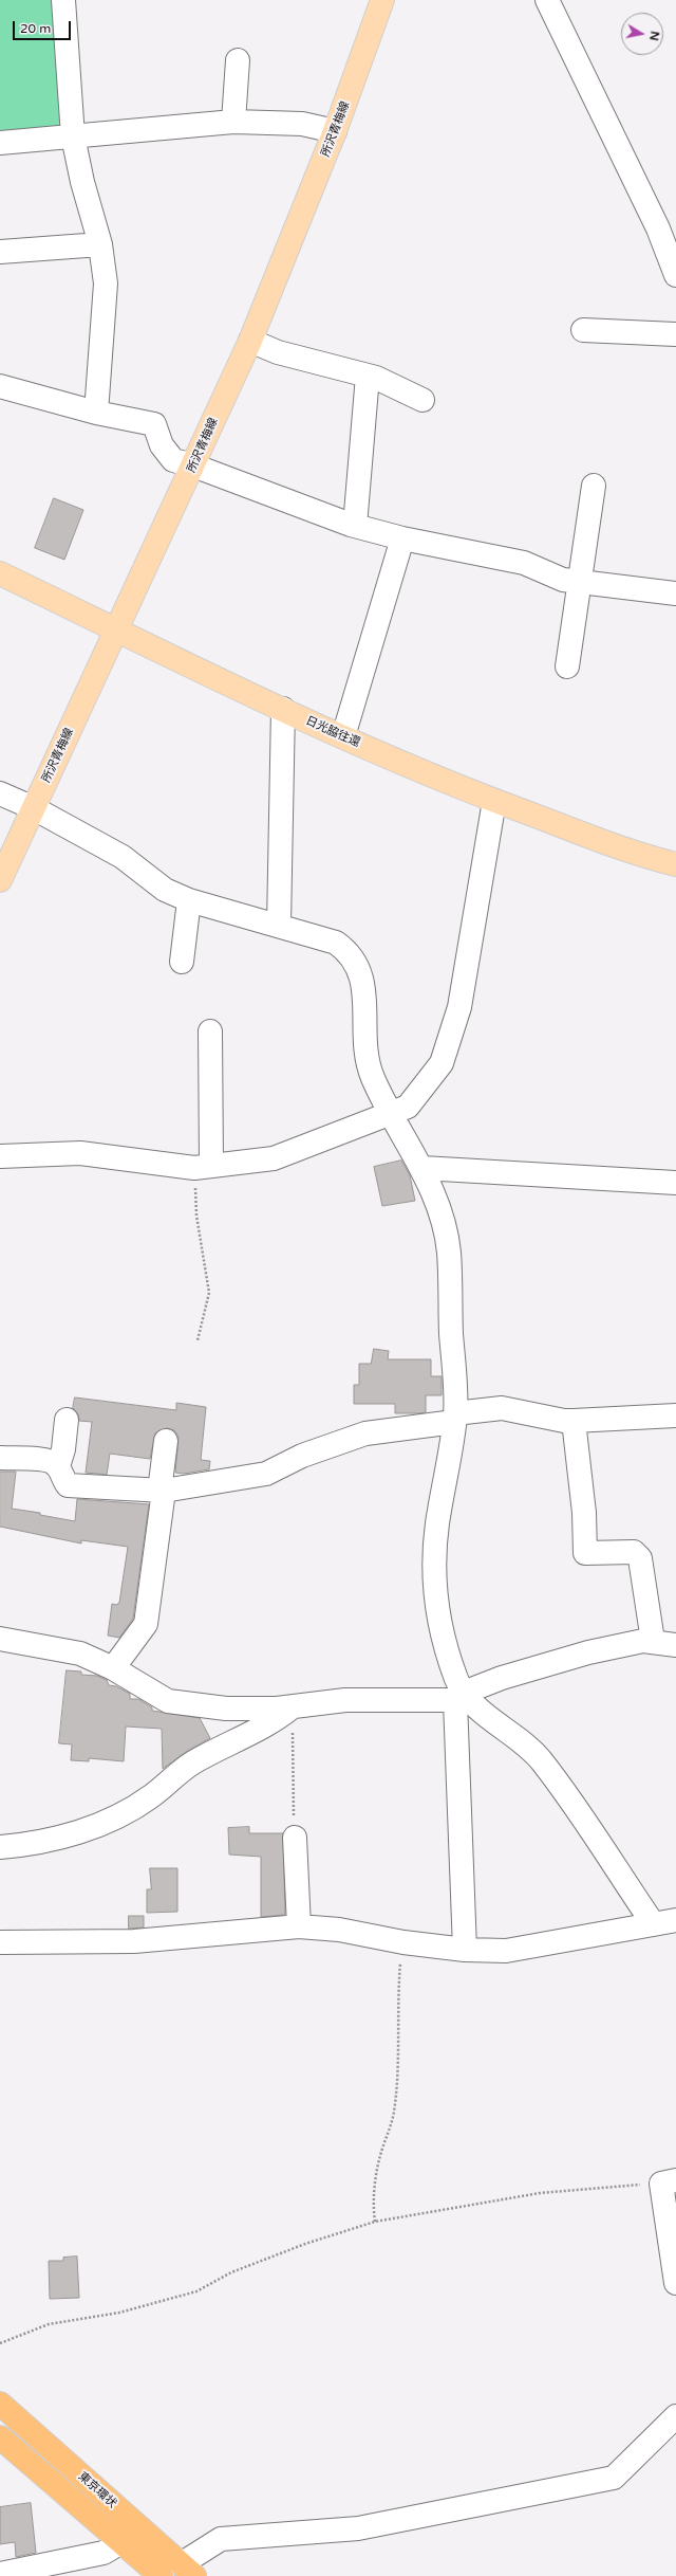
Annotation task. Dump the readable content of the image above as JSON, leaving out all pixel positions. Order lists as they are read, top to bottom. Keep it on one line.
{"streets":{"highway":["東京環状"],"main road":["所沢青梅線","日光脇往還"]},"crossings":[["所沢青梅線","日光脇往還"]],"scale_bar":"20 m","north":"right"}
